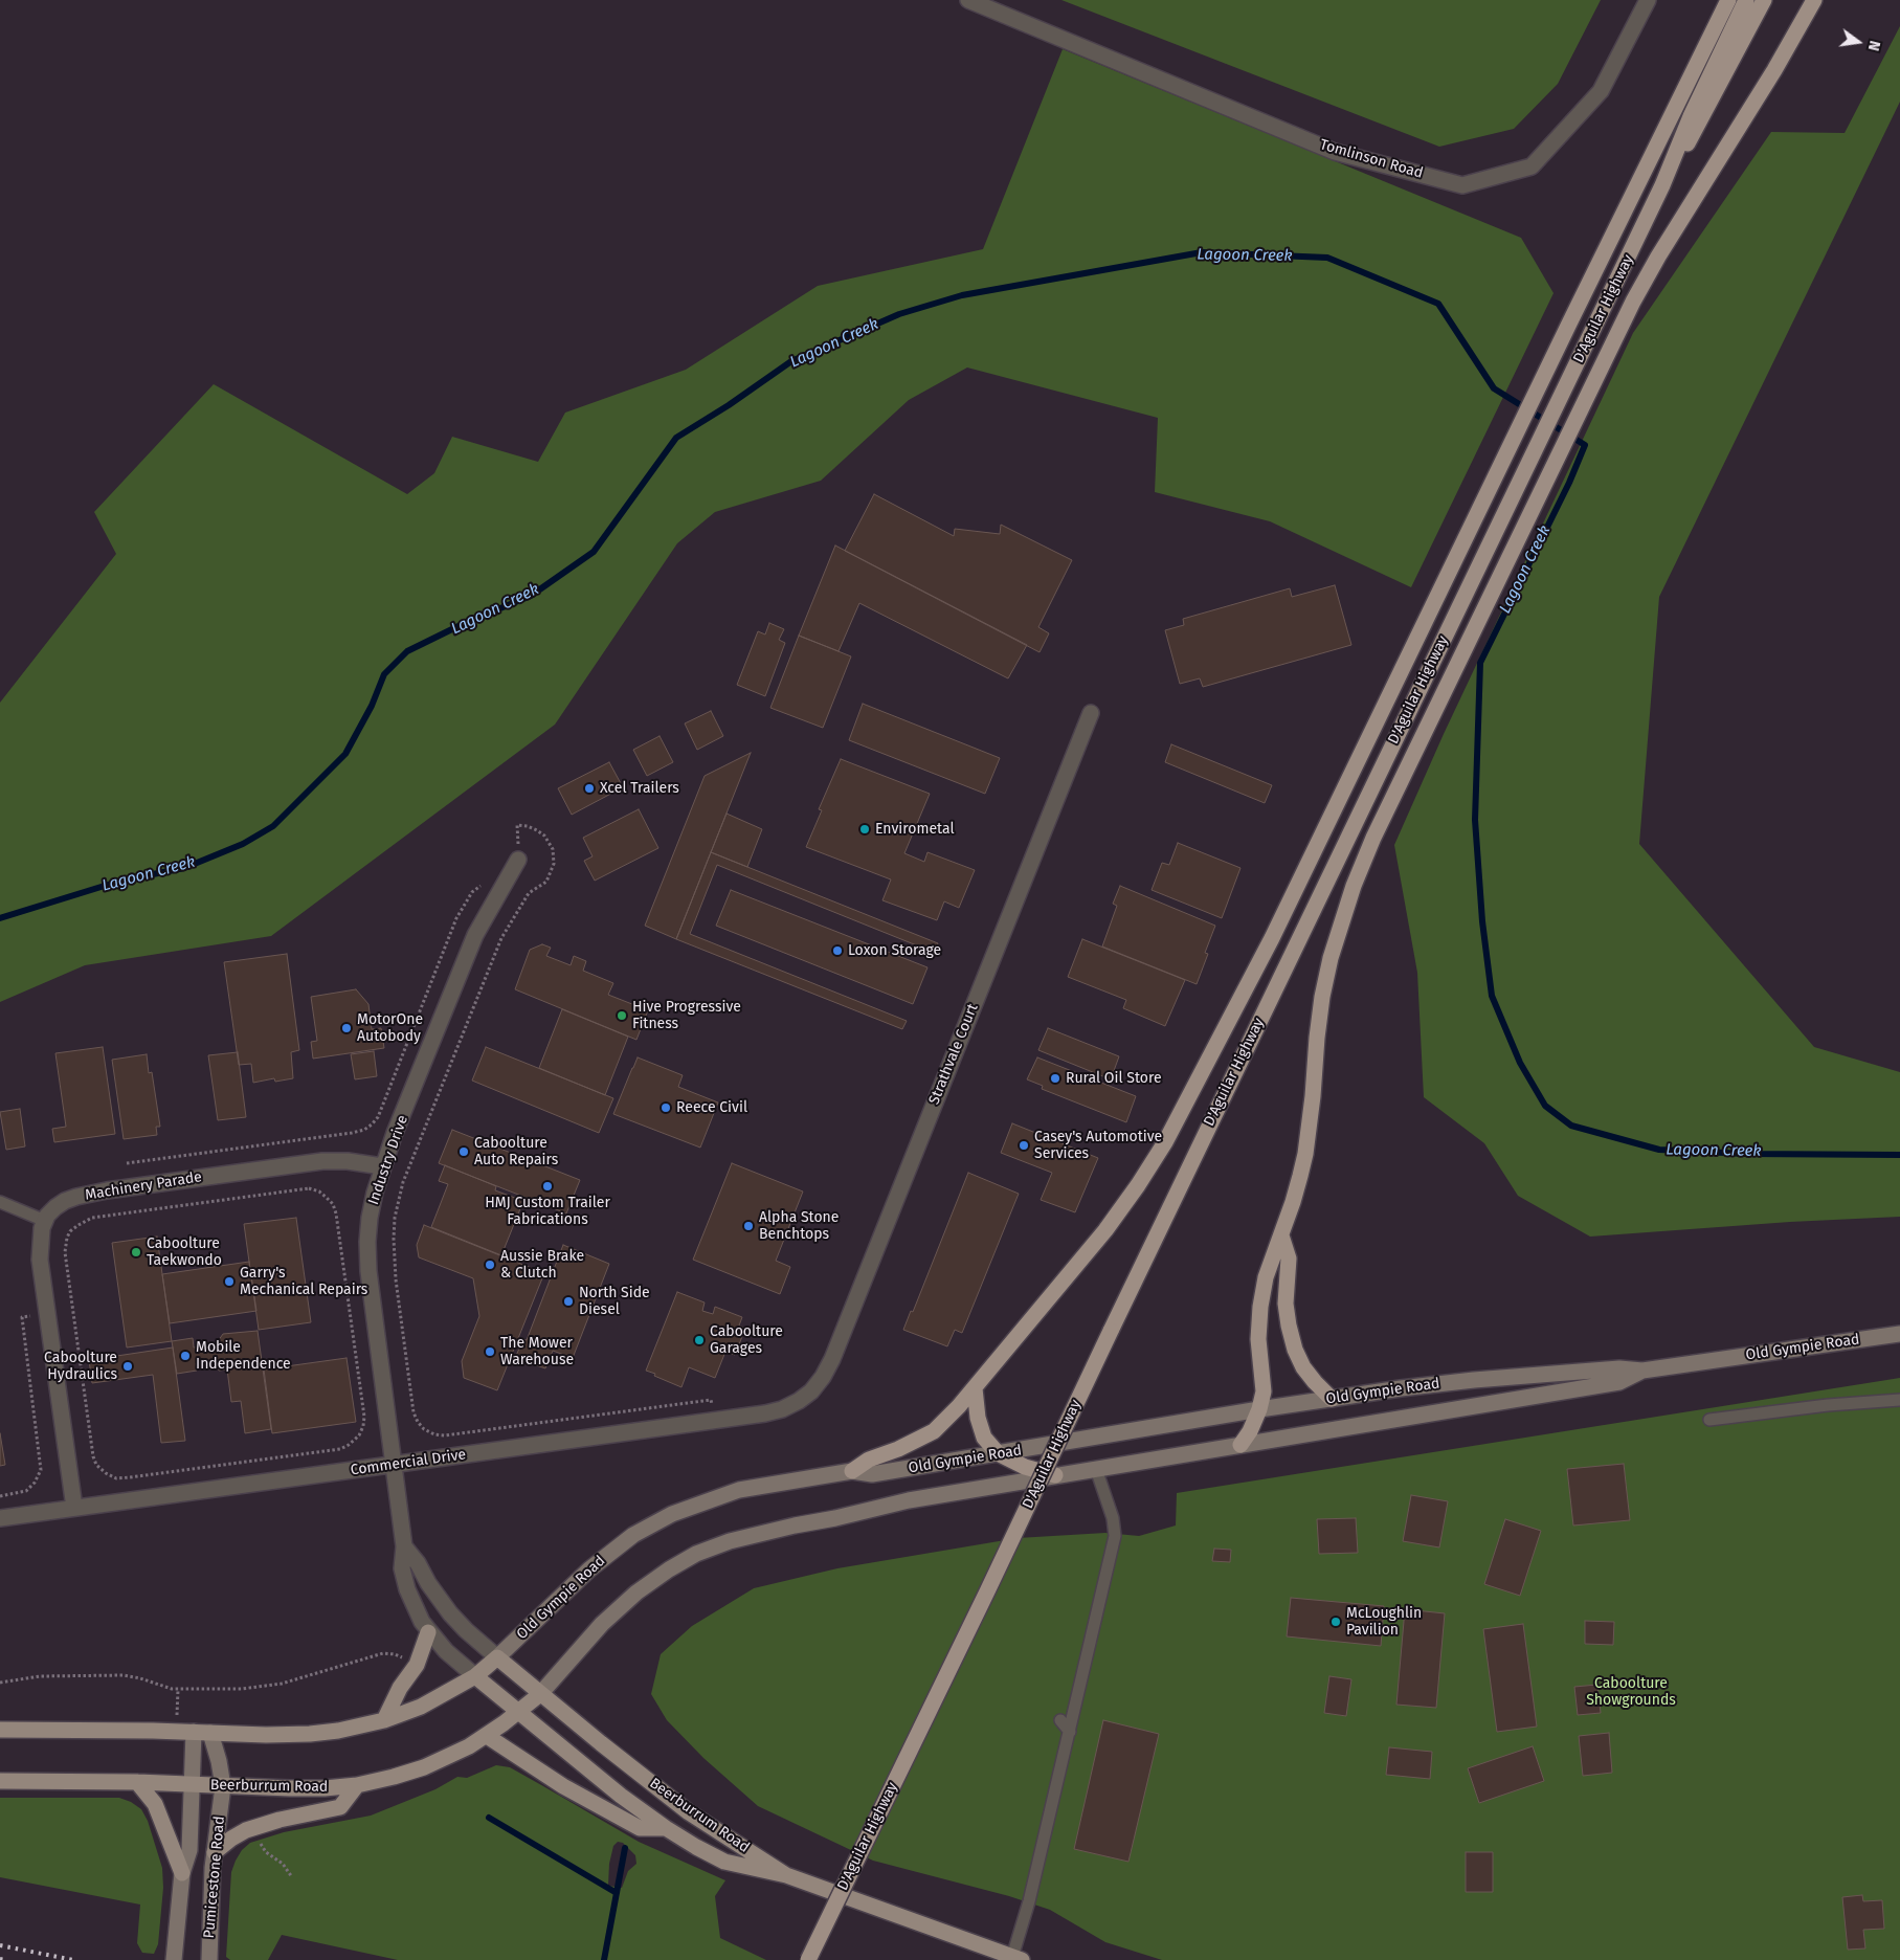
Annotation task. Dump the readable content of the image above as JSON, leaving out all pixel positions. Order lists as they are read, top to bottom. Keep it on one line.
{"streets":{"highway":["D'Aguilar Highway"],"main road":["Old Gympie Road","Beerburrum Road","Pumicestone Road"],"street":["Tomlinson Road","Strathvale Court","Industry Drive","Machinery Parade","Commercial Drive"]},"crossings":[["Strathvale Court","Commercial Drive"],["Industry Drive","Machinery Parade"],["Industry Drive","Old Gympie Road"],["Industry Drive","Commercial Drive"],["Industry Drive","Beerburrum Road"],["Old Gympie Road","Beerburrum Road"],["Beerburrum Road","Pumicestone Road"]],"water":["Lagoon Creek"],"parks":["Caboolture Showgrounds"],"places":["Xcel Trailers","Envirometal","Loxon Storage","Hive Progressive Fitness","MotorOne Autobody","Rural Oil Store","Reece Civil","Casey's Automotive Services","Caboolture Auto Repairs","HMJ Custom Trailer Fabrications","Alpha Stone Benchtops","Caboolture Taekwondo","Aussie Brake & Clutch","Garry's Mechanical Repairs","North Side Diesel","Caboolture Garages","The Mower Warehouse","Mobile Independence","Caboolture Hydraulics","McLoughlin Pavilion"],"north":"right"}
